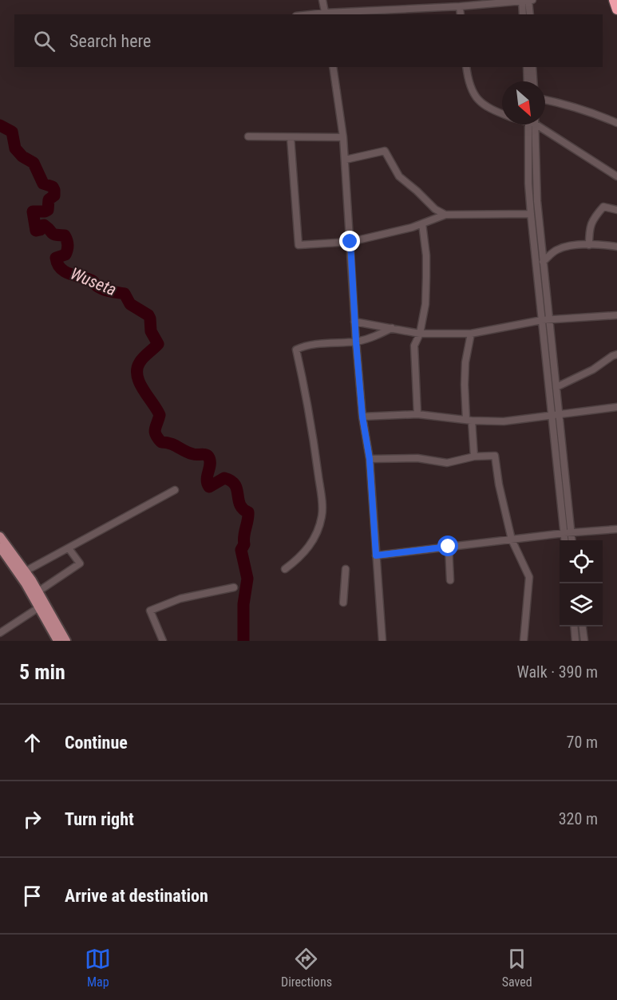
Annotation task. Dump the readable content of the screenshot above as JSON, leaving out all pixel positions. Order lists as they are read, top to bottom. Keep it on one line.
{"water":["Wuseta"],"north":"bottom right","page":{"search":"Search here","heading":["5 min","Walk · 390 m"],"list":[["Continue","70 m"],["Turn right","320 m"],"Arrive at destination"],"nav":["Map","Directions","Saved"]}}
